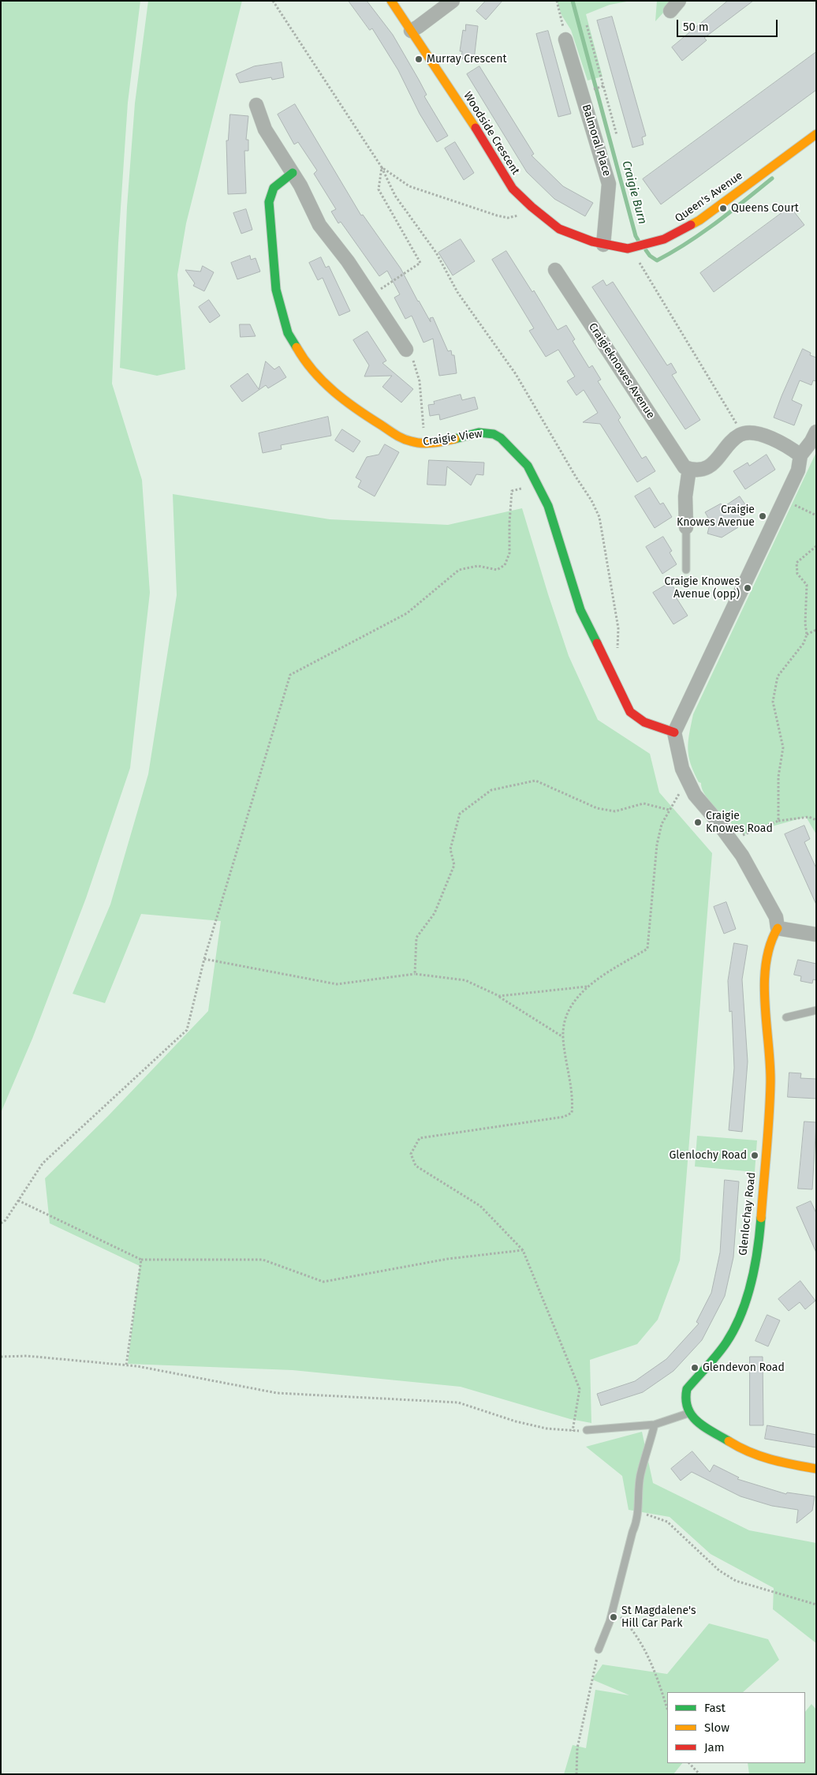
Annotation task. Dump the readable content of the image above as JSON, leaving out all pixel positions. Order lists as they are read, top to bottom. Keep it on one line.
{"streets":{"street":["Woodside Crescent","Balmoral Place","Queen's Avenue","Craigieknowes Avenue","Craigie View","Glenlochay Road"]},"crossings":[["Woodside Crescent","Balmoral Place"],["Woodside Crescent","Queen's Avenue"],["Balmoral Place","Queen's Avenue"]],"water":["Craigie Burn"],"places":["Murray Crescent","Queens Court","Craigie Knowes Avenue","Craigie Knowes Avenue (opp)","Craigie Knowes Road","Glenlochy Road","Glendevon Road","St Magdalene's Hill Car Park"],"legend":["Fast","Slow","Jam"],"scale_bar":"50 m"}
